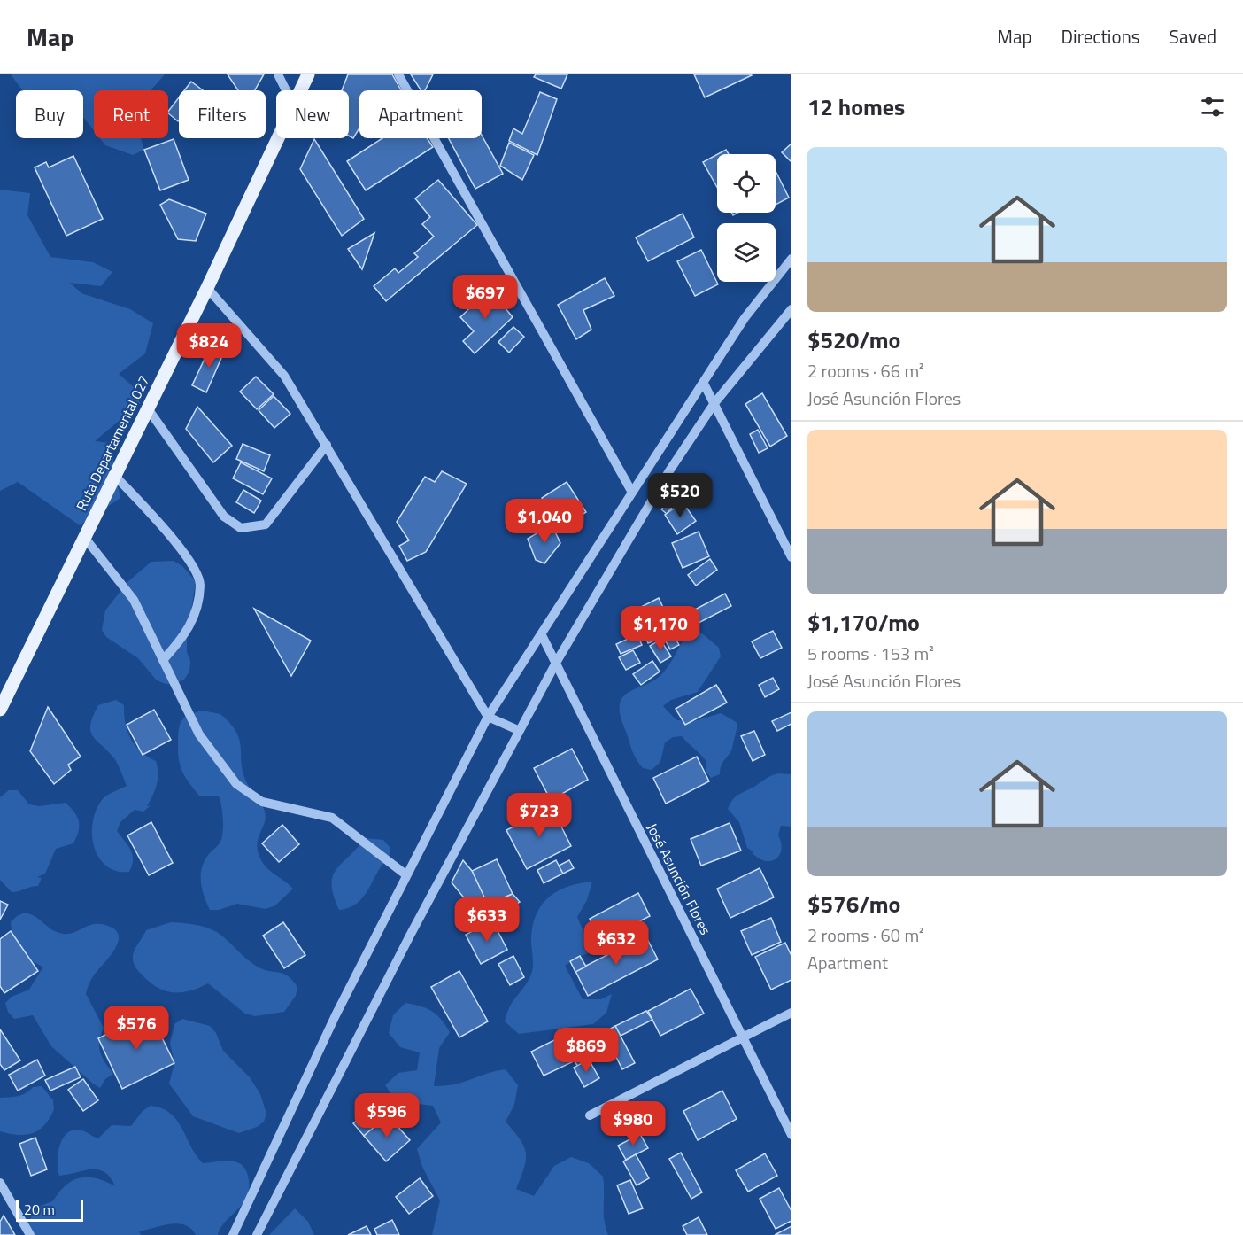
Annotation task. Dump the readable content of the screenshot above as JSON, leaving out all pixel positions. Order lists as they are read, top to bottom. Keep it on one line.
{"streets":{"main road":["Ruta Departamental 027"],"street":["José Asunción Flores"]},"scale_bar":"20 m","page":{"header":"Map","nav":["Map","Directions","Saved"],"heading":"12 homes","chip":["Buy","Rent","Filters","New","Apartment"],"list":[{"name":"$520/mo","note":"2 rooms · 66 m² · José Asunción Flores"},{"name":"$1,170/mo","note":"5 rooms · 153 m² · José Asunción Flores"},{"name":"$576/mo","note":"2 rooms · 60 m² · Apartment"}],"price":["$697","$824","$520","$1,040","$1,170","$723","$633","$632","$576","$869","$596","$980"],"scale":"20 m"}}
